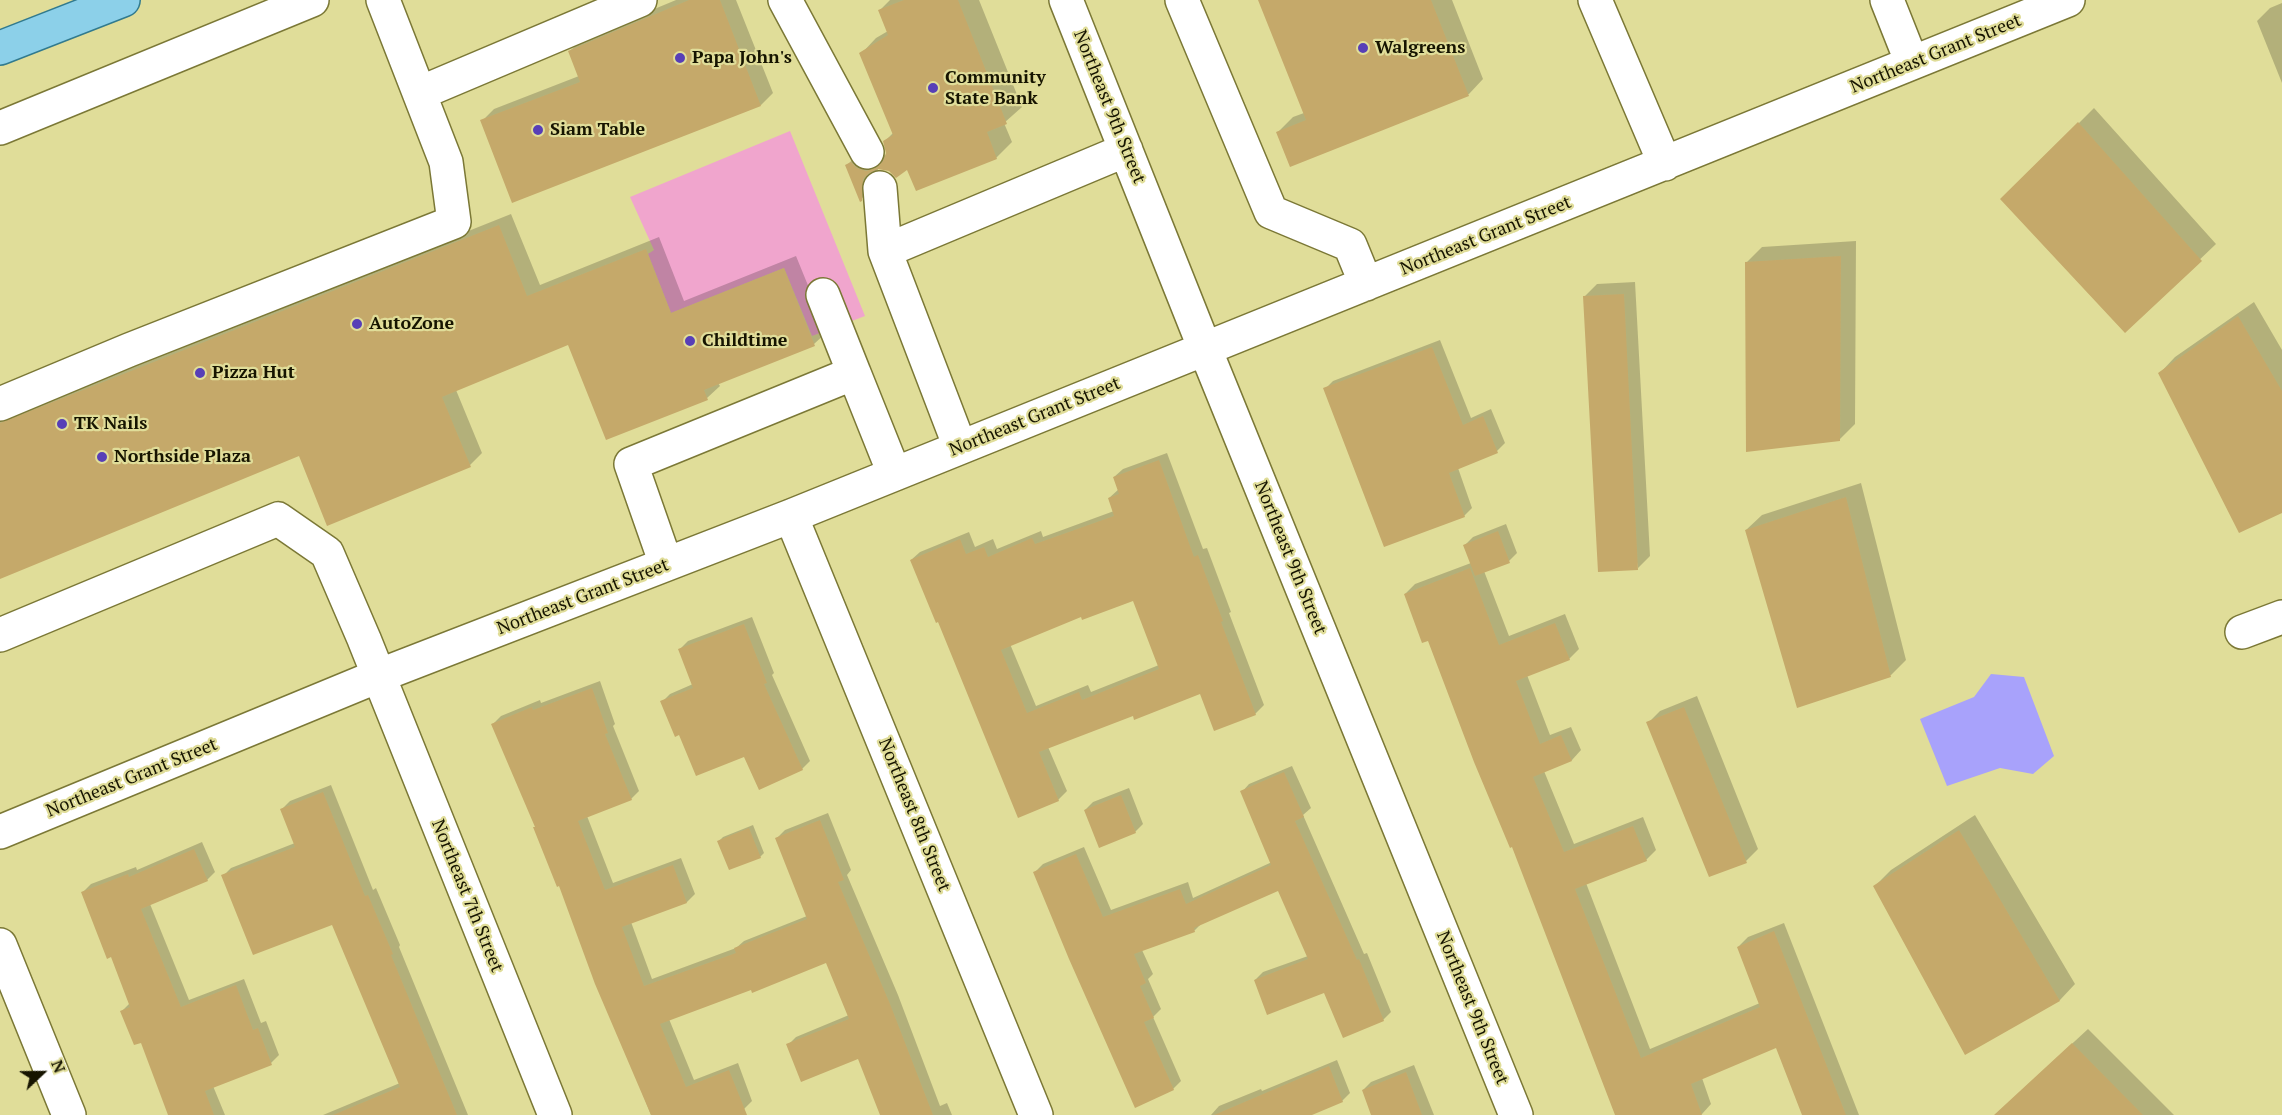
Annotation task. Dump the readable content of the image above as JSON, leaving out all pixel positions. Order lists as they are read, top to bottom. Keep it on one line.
{"streets":{"street":["Northeast Grant Street","Northeast 9th Street","Northeast 8th Street","Northeast 7th Street"]},"crossings":[["Northeast Grant Street","Northeast 9th Street"],["Northeast Grant Street","Northeast 8th Street"],["Northeast Grant Street","Northeast 7th Street"]],"places":["Walgreens","Papa John's","Community State Bank","Siam Table","AutoZone","Childtime","Pizza Hut","TK Nails","Northside Plaza"],"north":"right"}
